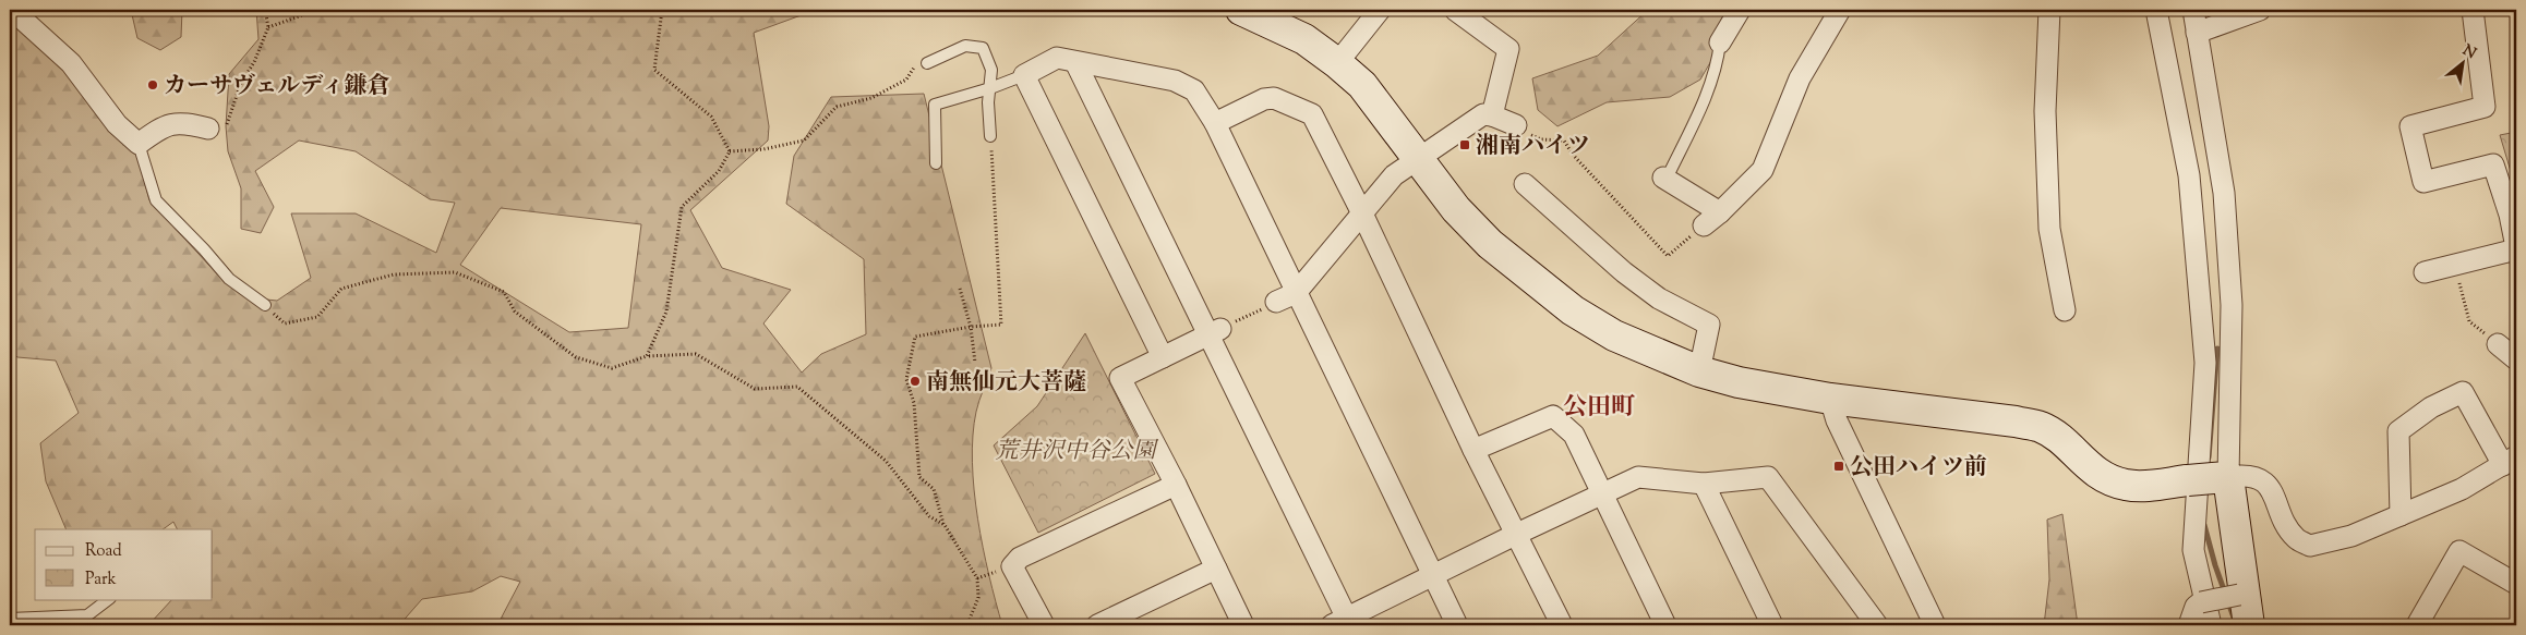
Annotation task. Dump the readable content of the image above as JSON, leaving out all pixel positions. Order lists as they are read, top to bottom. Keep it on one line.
{"districts":["公田町"],"parks":["荒井沢中谷公園"],"places":{"other":["カーサヴェルディ鎌倉","南無仙元大菩薩"],"transit":["湘南ハイツ","公田ハイツ前"]},"legend":["Road","Park"],"north":"top right"}
